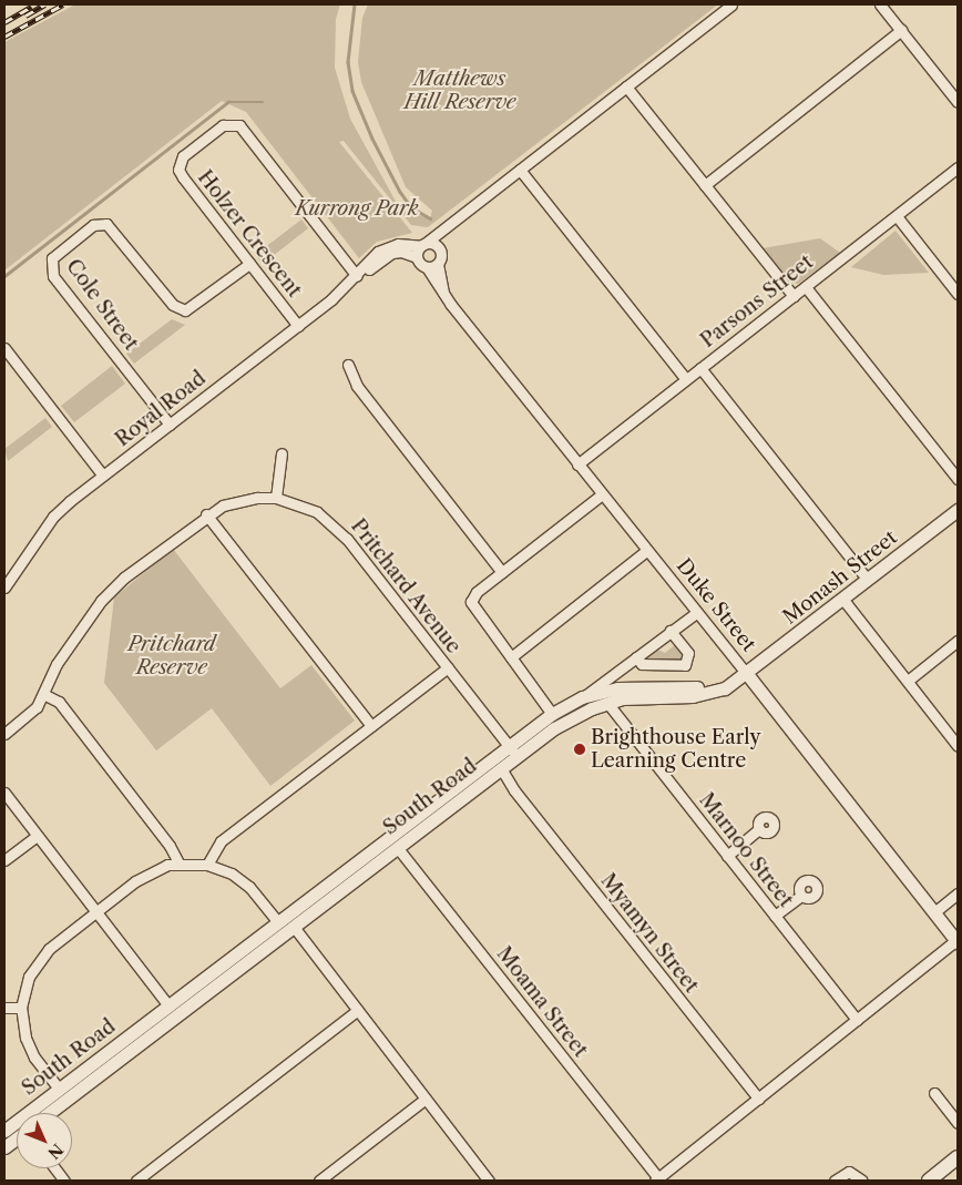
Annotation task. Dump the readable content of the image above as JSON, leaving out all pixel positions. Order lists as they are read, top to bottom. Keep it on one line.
{"streets":{"street":["Holzer Crescent","Parsons Street","Cole Street","Royal Road","Monash Street","Pritchard Avenue","Duke Street","South Road","Marnoo Street","Myamyn Street","Moama Street"]},"crossings":[["Holzer Crescent","Cole Street"],["Holzer Crescent","Royal Road"],["Parsons Street","Duke Street"],["Cole Street","Royal Road"],["Royal Road","Duke Street"],["Monash Street","Duke Street"],["Monash Street","South Road"],["Pritchard Avenue","South Road"],["Duke Street","South Road"],["South Road","Marnoo Street"],["South Road","Myamyn Street"],["South Road","Moama Street"]],"parks":["Matthews Hill Reserve","Kurrong Park","Pritchard Reserve"],"places":["Brighthouse Early Learning Centre"],"north":"bottom right"}
